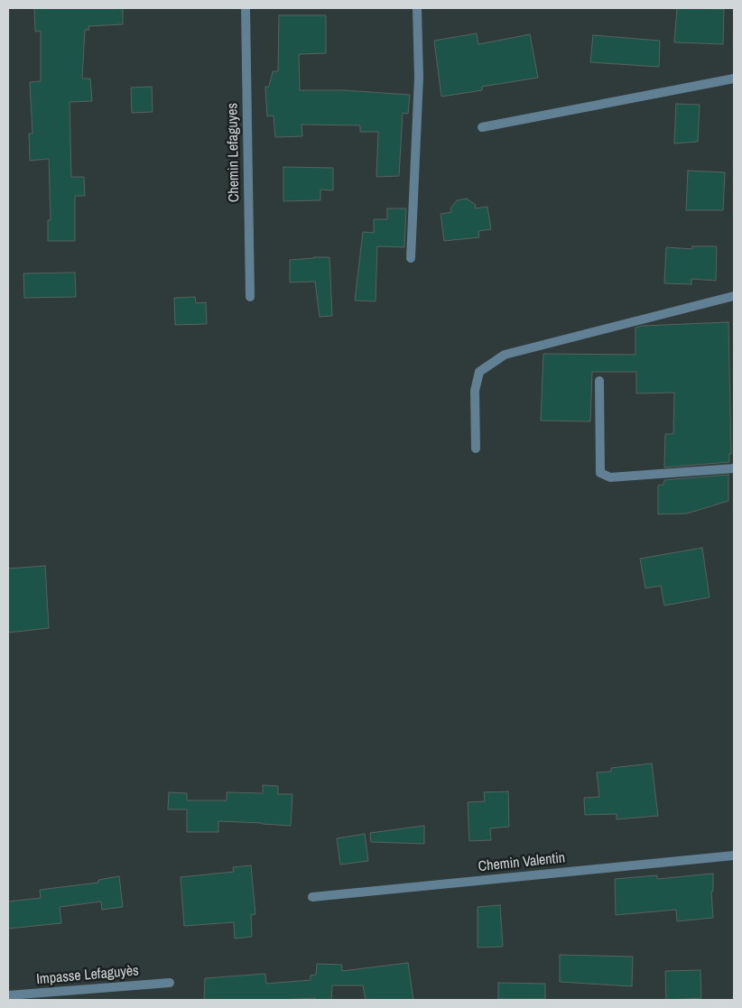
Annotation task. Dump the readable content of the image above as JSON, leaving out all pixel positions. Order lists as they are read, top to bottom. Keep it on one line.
{"streets":{"street":["Chemin Lefaguyes","Chemin Valentin","Impasse Lefaguyès"]}}
